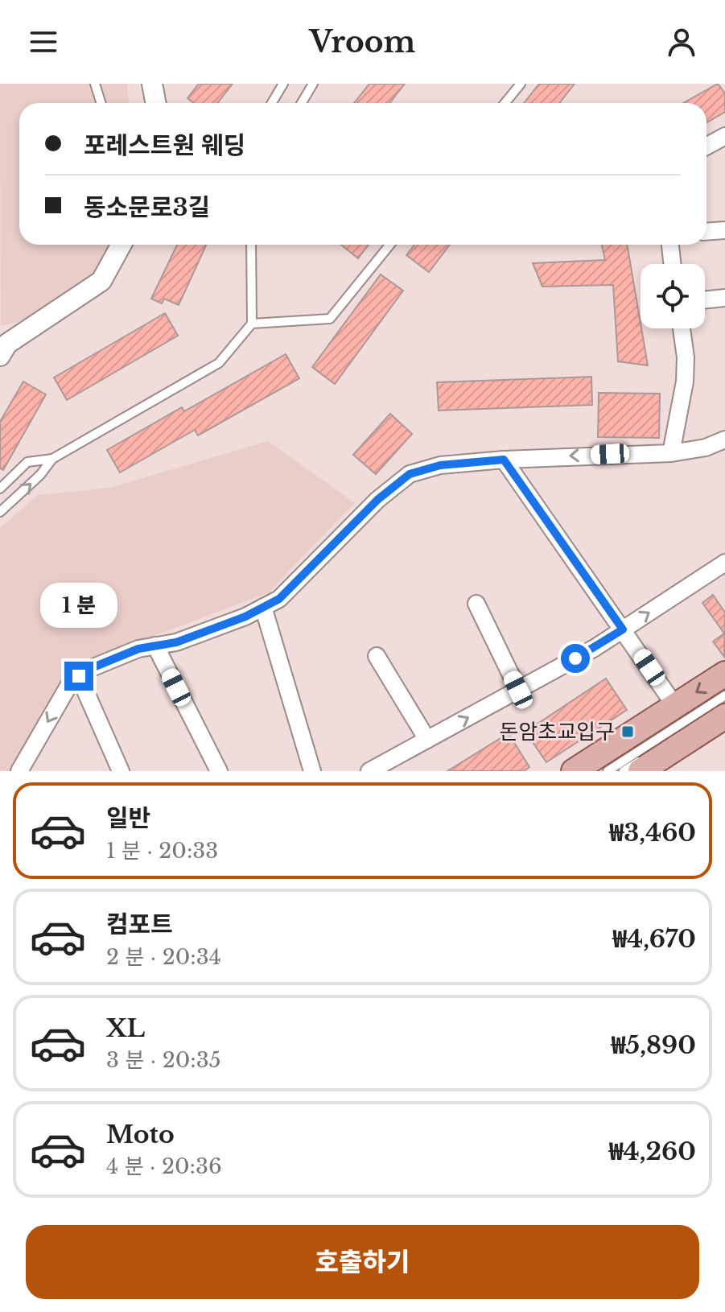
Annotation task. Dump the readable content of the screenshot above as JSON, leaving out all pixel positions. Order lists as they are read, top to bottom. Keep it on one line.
{"places":{"transit":["돈암초교입구"]},"page":{"header":"Vroom","banner":["포레스트원 웨딩","동소문로3길"],"bubble":"1 분","list":[{"name":"일반","note":"1 분 · 20:33","value":"₩3,460"},{"name":"컴포트","note":"2 분 · 20:34","value":"₩4,670"},{"name":"XL","note":"3 분 · 20:35","value":"₩5,890"},{"name":"Moto","note":"4 분 · 20:36","value":"₩4,260"}],"buttons":"호출하기"}}
